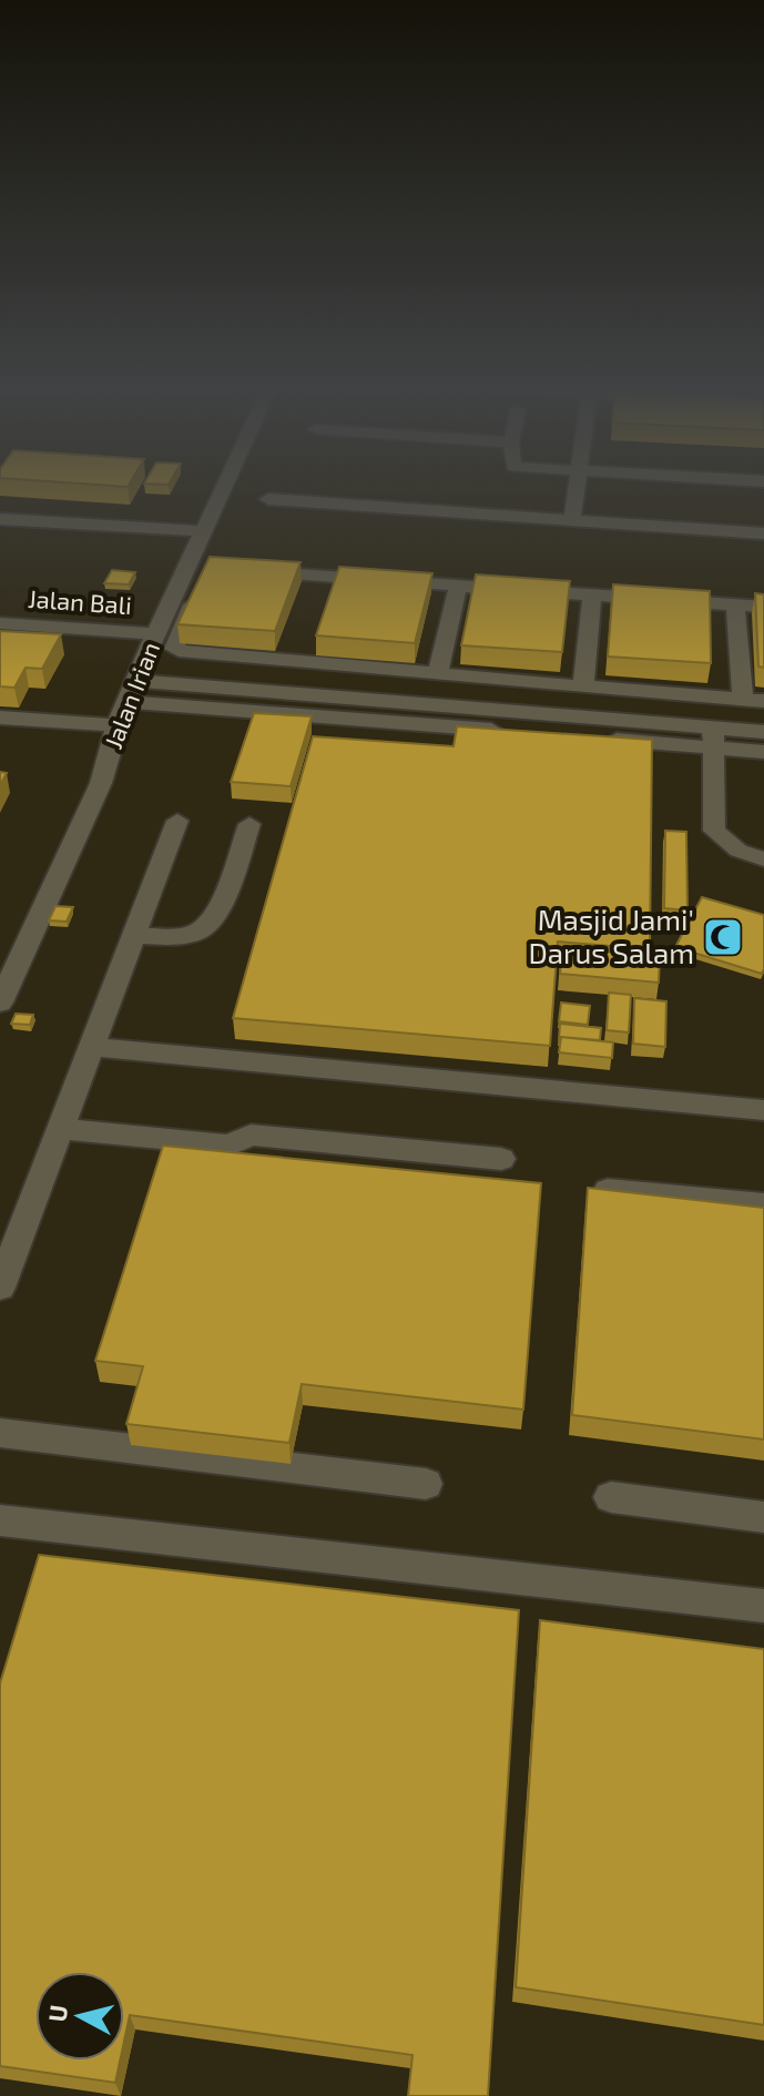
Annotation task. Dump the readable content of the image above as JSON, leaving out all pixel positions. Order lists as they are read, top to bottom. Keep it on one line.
{"streets":{"lane":["Jalan Bali","Jalan Irian"]},"crossings":[["Jalan Bali","Jalan Irian"]],"places":{"mosque":["Masjid Jami' Darus Salam"]},"north":"left"}
